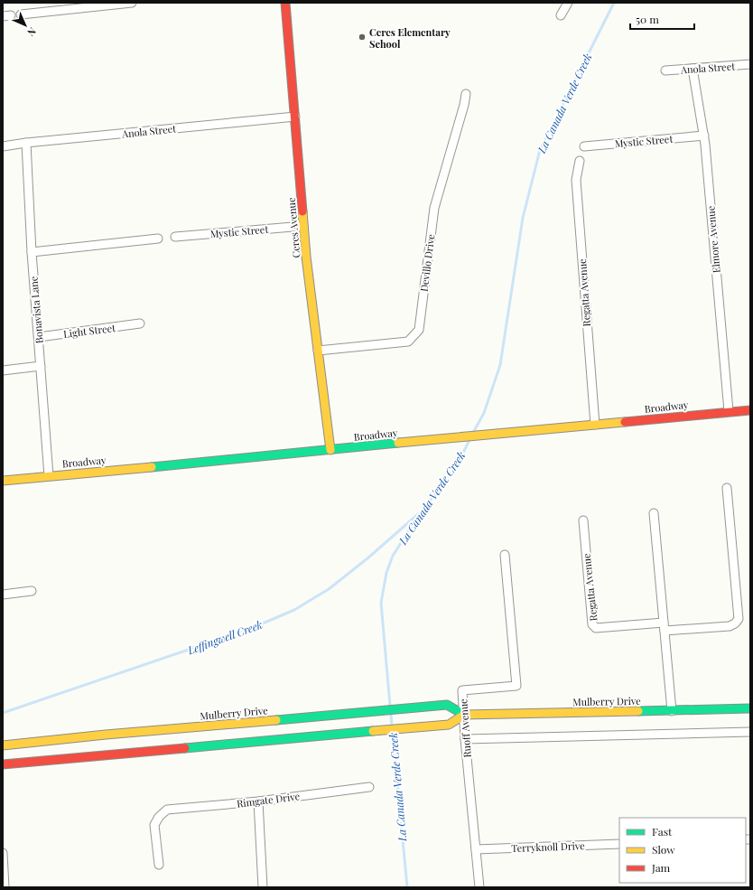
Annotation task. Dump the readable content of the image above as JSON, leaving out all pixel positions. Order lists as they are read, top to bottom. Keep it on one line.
{"streets":{"main road":["Ceres Avenue","Broadway","Mulberry Drive"],"street":["Anola Street","Mystic Street","Elmore Avenue","Devillo Drive","Regatta Avenue","Bonavista Lane","Light Street","Ruoff Avenue","Rimgate Drive","Terryknoll Drive"]},"crossings":[["Anola Street","Ceres Avenue"],["Anola Street","Elmore Avenue"],["Anola Street","Bonavista Lane"],["Mystic Street","Ceres Avenue"],["Mystic Street","Elmore Avenue"],["Ceres Avenue","Devillo Drive"],["Ceres Avenue","Broadway"],["Elmore Avenue","Broadway"],["Regatta Avenue","Broadway"],["Bonavista Lane","Light Street"],["Bonavista Lane","Broadway"],["Mulberry Drive","Ruoff Avenue"],["Ruoff Avenue","Terryknoll Drive"]],"water":["La Canada Verde Creek","Leffingwell Creek"],"places":["Ceres Elementary School"],"legend":["Fast","Slow","Jam"],"scale_bar":"50 m","north":"bottom right"}
